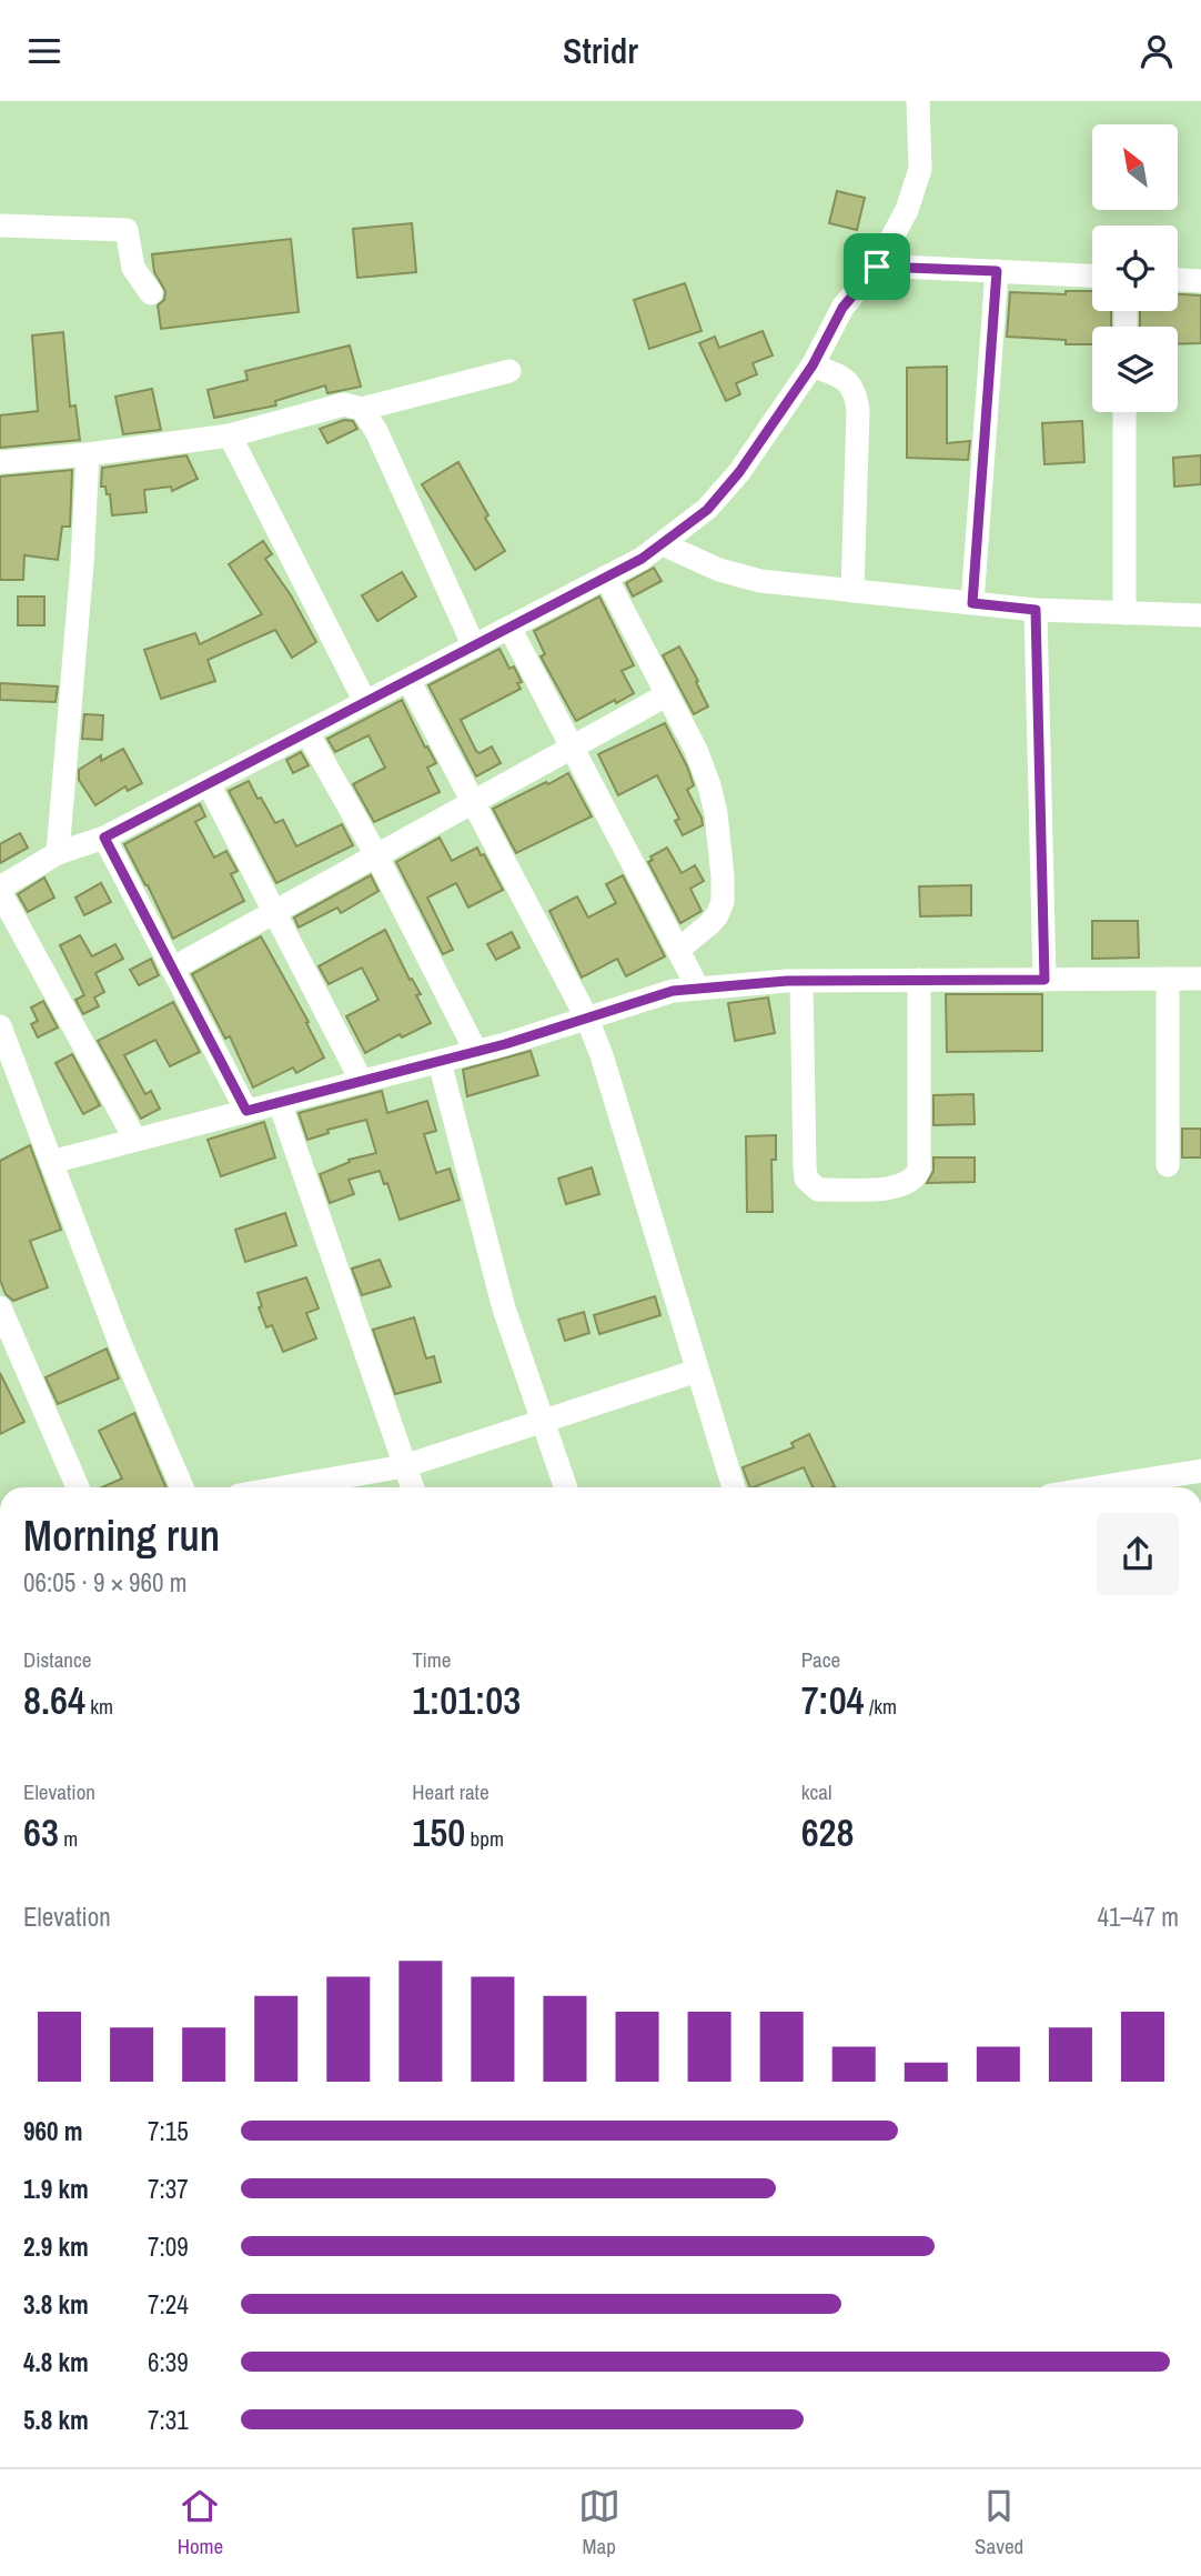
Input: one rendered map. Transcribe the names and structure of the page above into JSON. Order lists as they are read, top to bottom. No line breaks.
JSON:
{"north":"top left","page":{"header":"Stridr","heading":["Morning run","06:05 · 9 × 960 m"],"stats":[["Distance","8.64 km"],["Time","1:01:03"],["Pace","7:04 /km"],["Elevation","63 m"],["Heart rate","150 bpm"],["kcal","628"]],"chart":["Elevation","41–47 m"],"list":[{"name":"960 m","note":"7:15"},{"name":"1.9 km","note":"7:37"},{"name":"2.9 km","note":"7:09"},{"name":"3.8 km","note":"7:24"},{"name":"4.8 km","note":"6:39"},{"name":"5.8 km","note":"7:31"}],"tabs":["Home","Map","Saved"]}}
